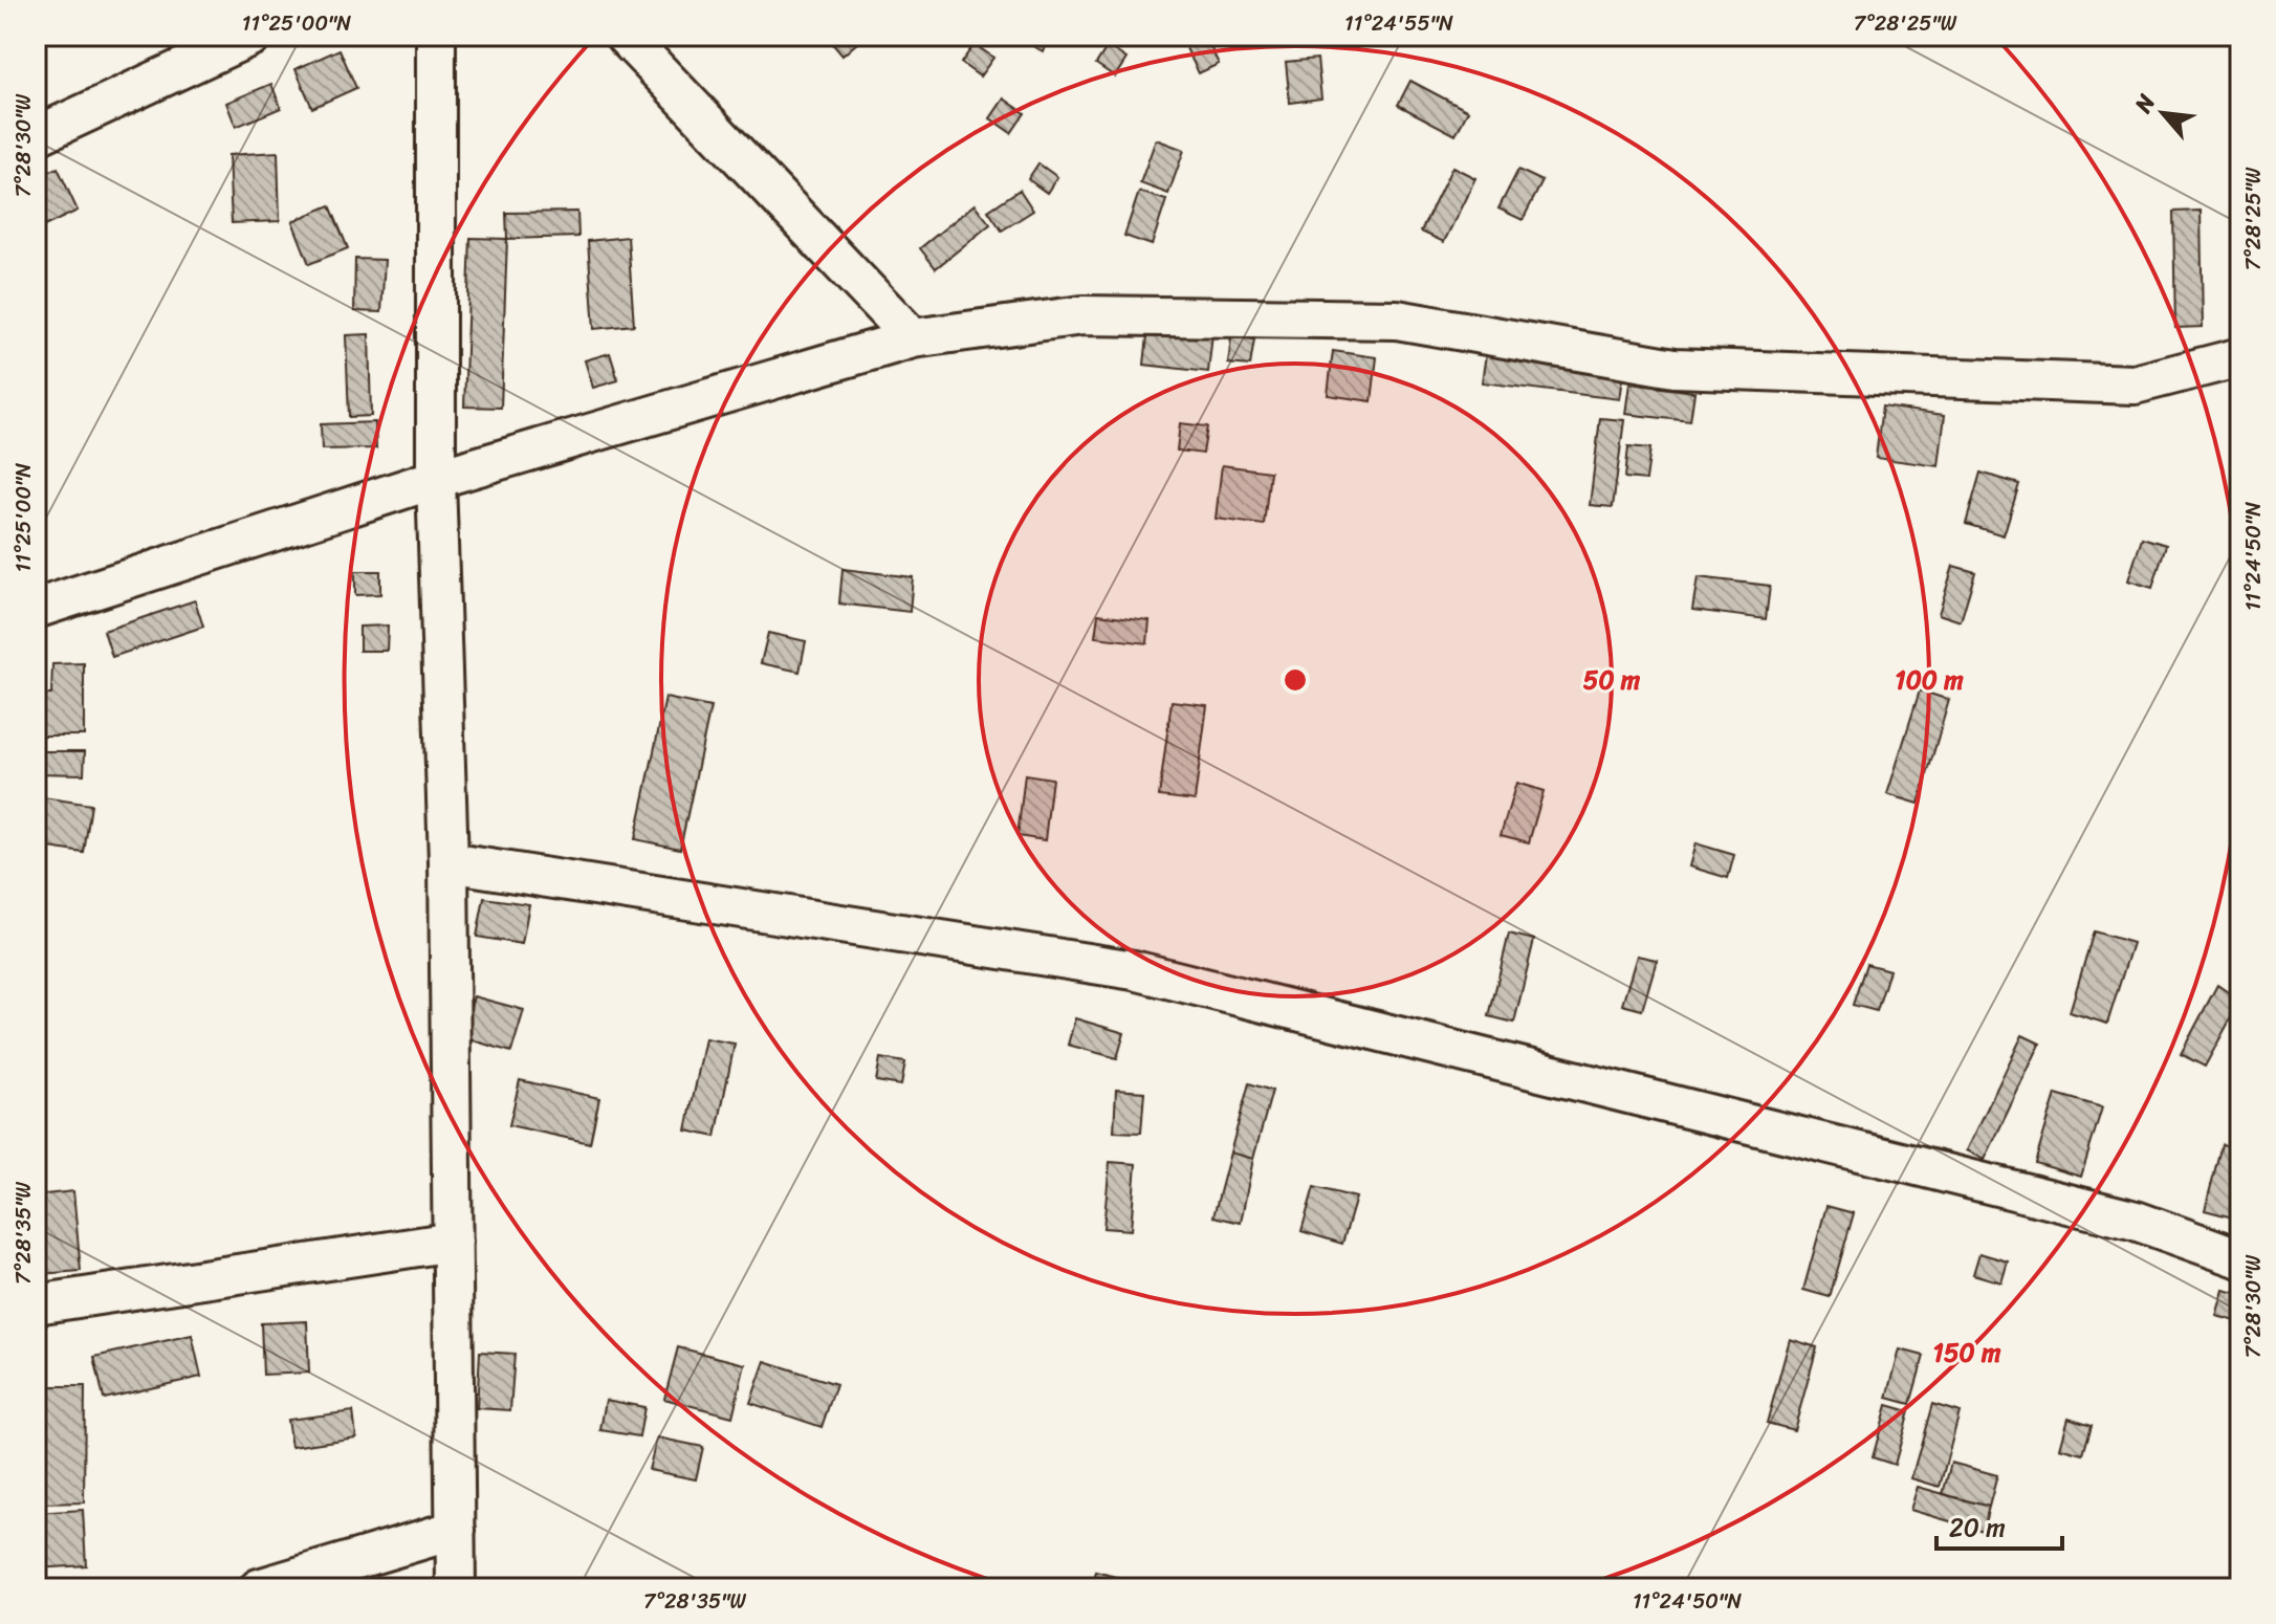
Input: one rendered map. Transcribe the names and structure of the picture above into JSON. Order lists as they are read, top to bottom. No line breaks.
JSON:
{"scale_bar":"20 m","north":"top left","coordinates":["11°25'00\"N","11°24'55\"N","7°28'25\"W","7°28'30\"W","11°24'50\"N","7°28'35\"W"],"rings":["50 m","100 m","150 m"]}
